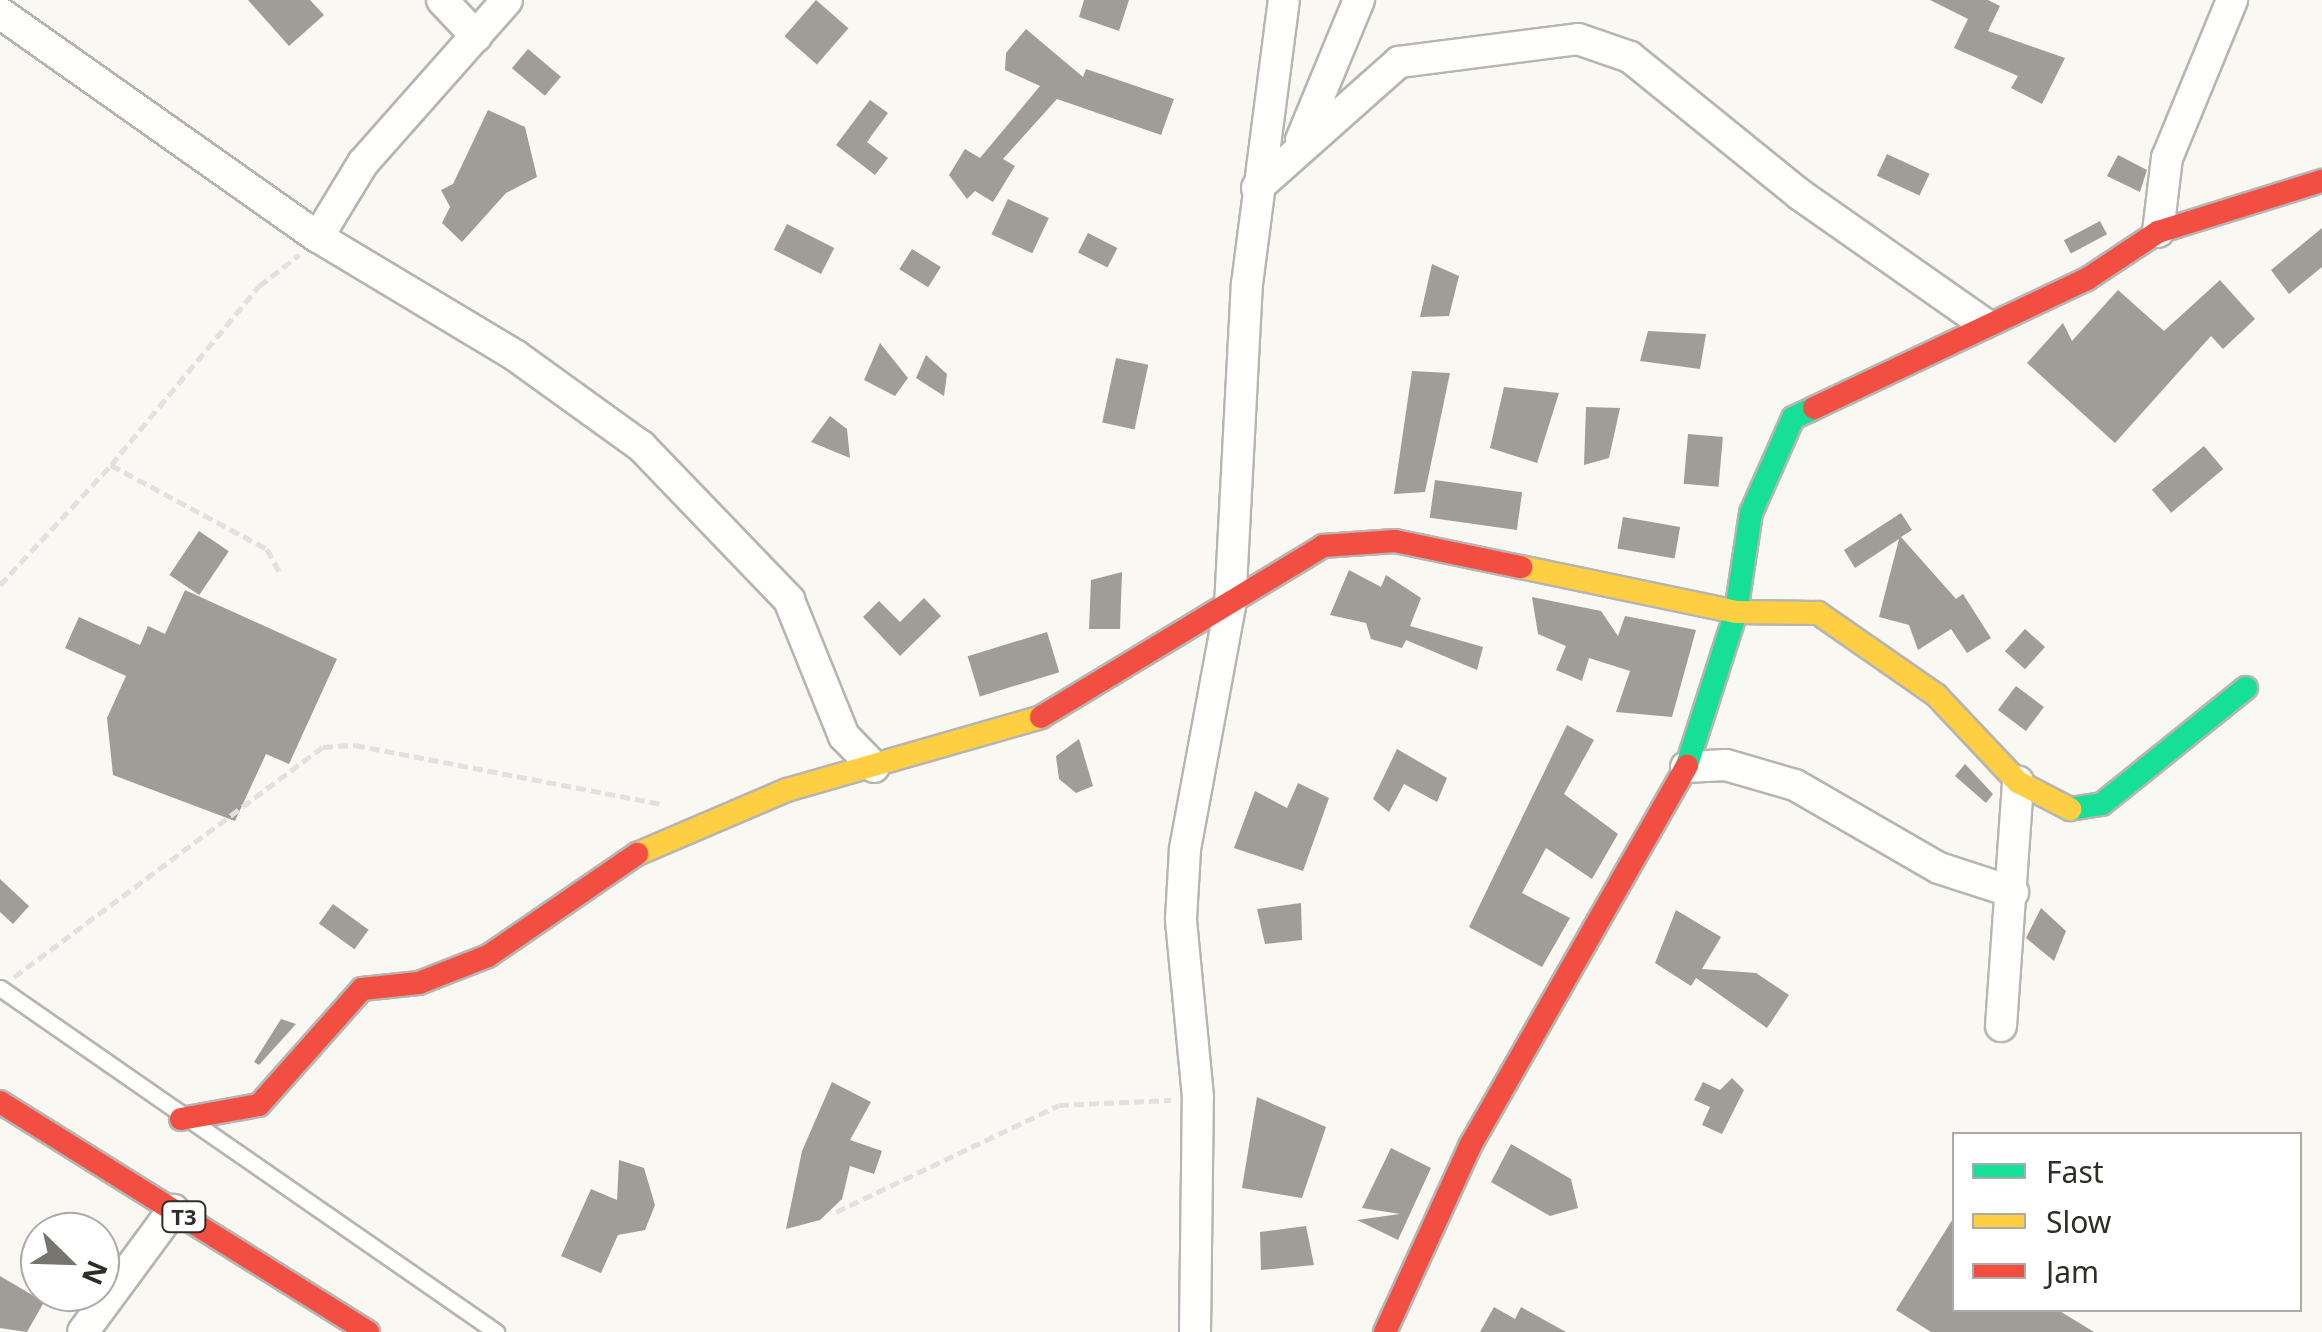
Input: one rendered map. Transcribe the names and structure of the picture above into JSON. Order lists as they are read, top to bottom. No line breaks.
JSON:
{"streets":{"main road":["T3"]},"legend":["Fast","Slow","Jam"],"north":"bottom right"}
